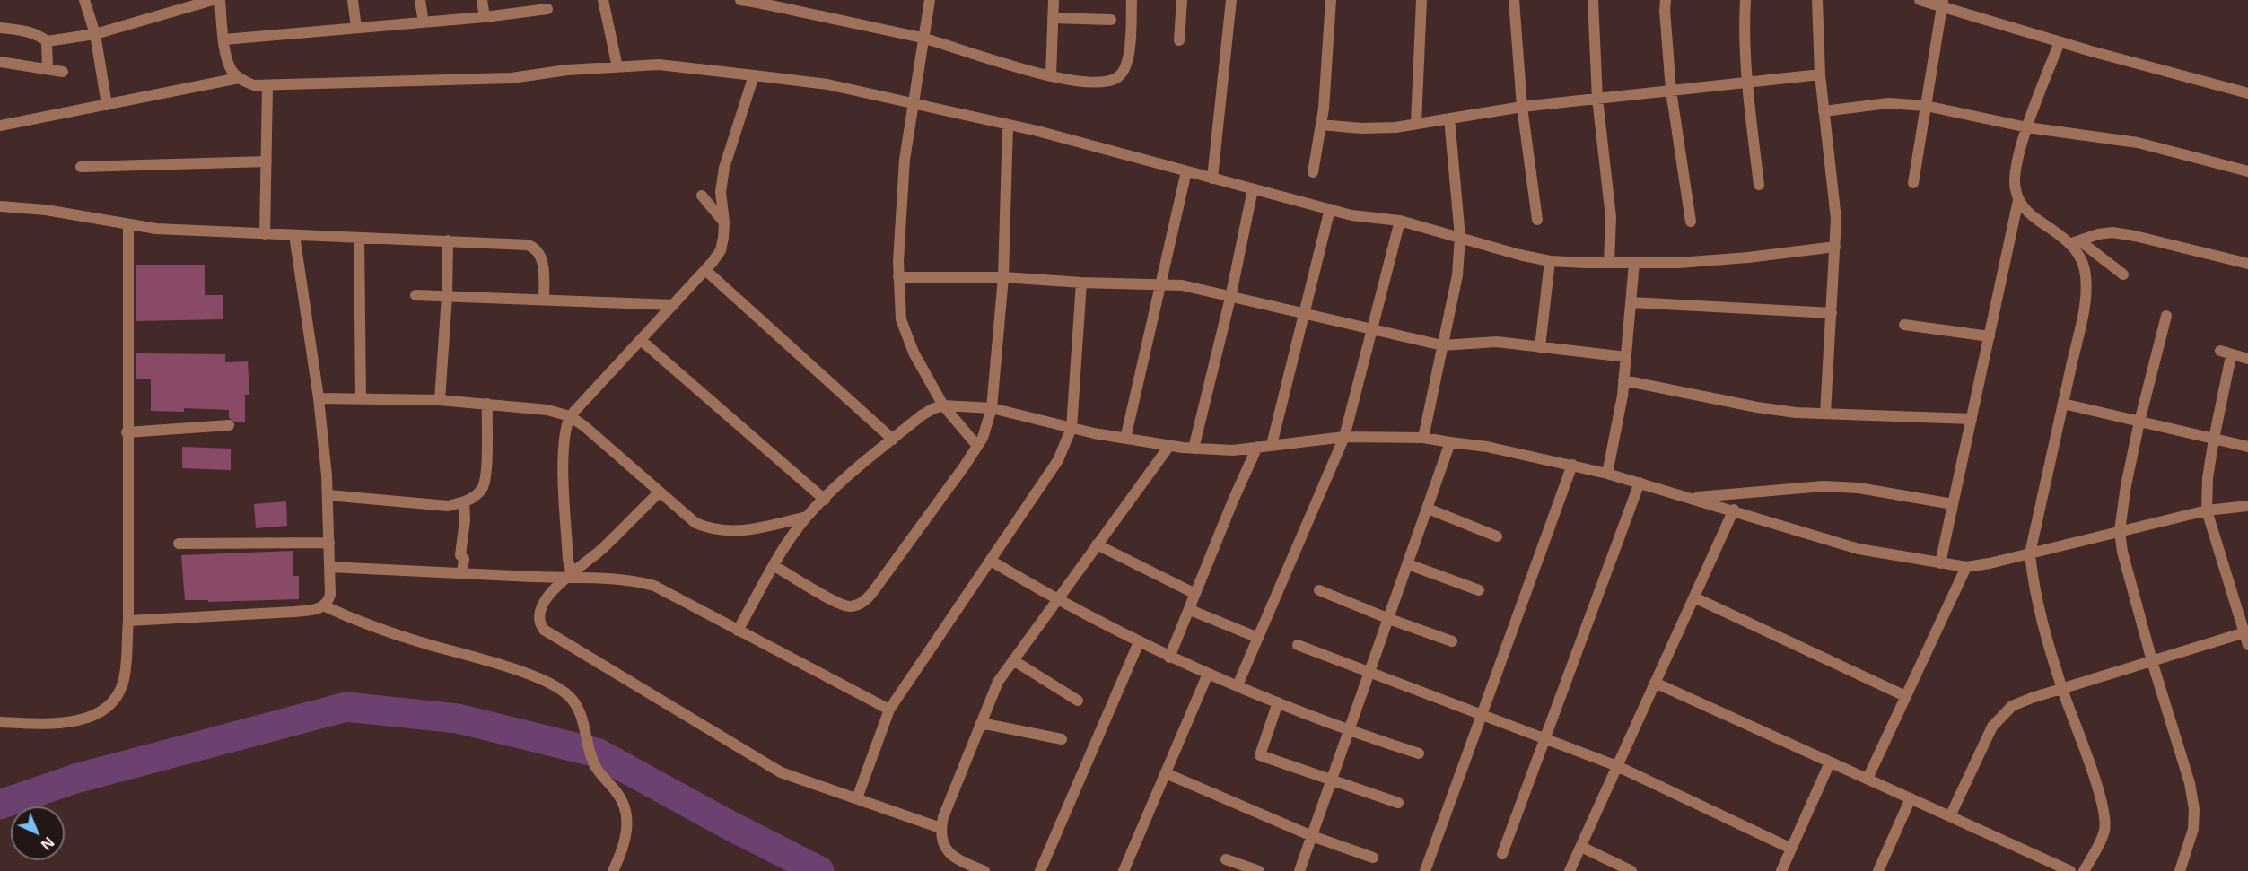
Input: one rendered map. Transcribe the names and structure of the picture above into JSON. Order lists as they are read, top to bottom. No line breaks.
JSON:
{"north":"bottom right"}
